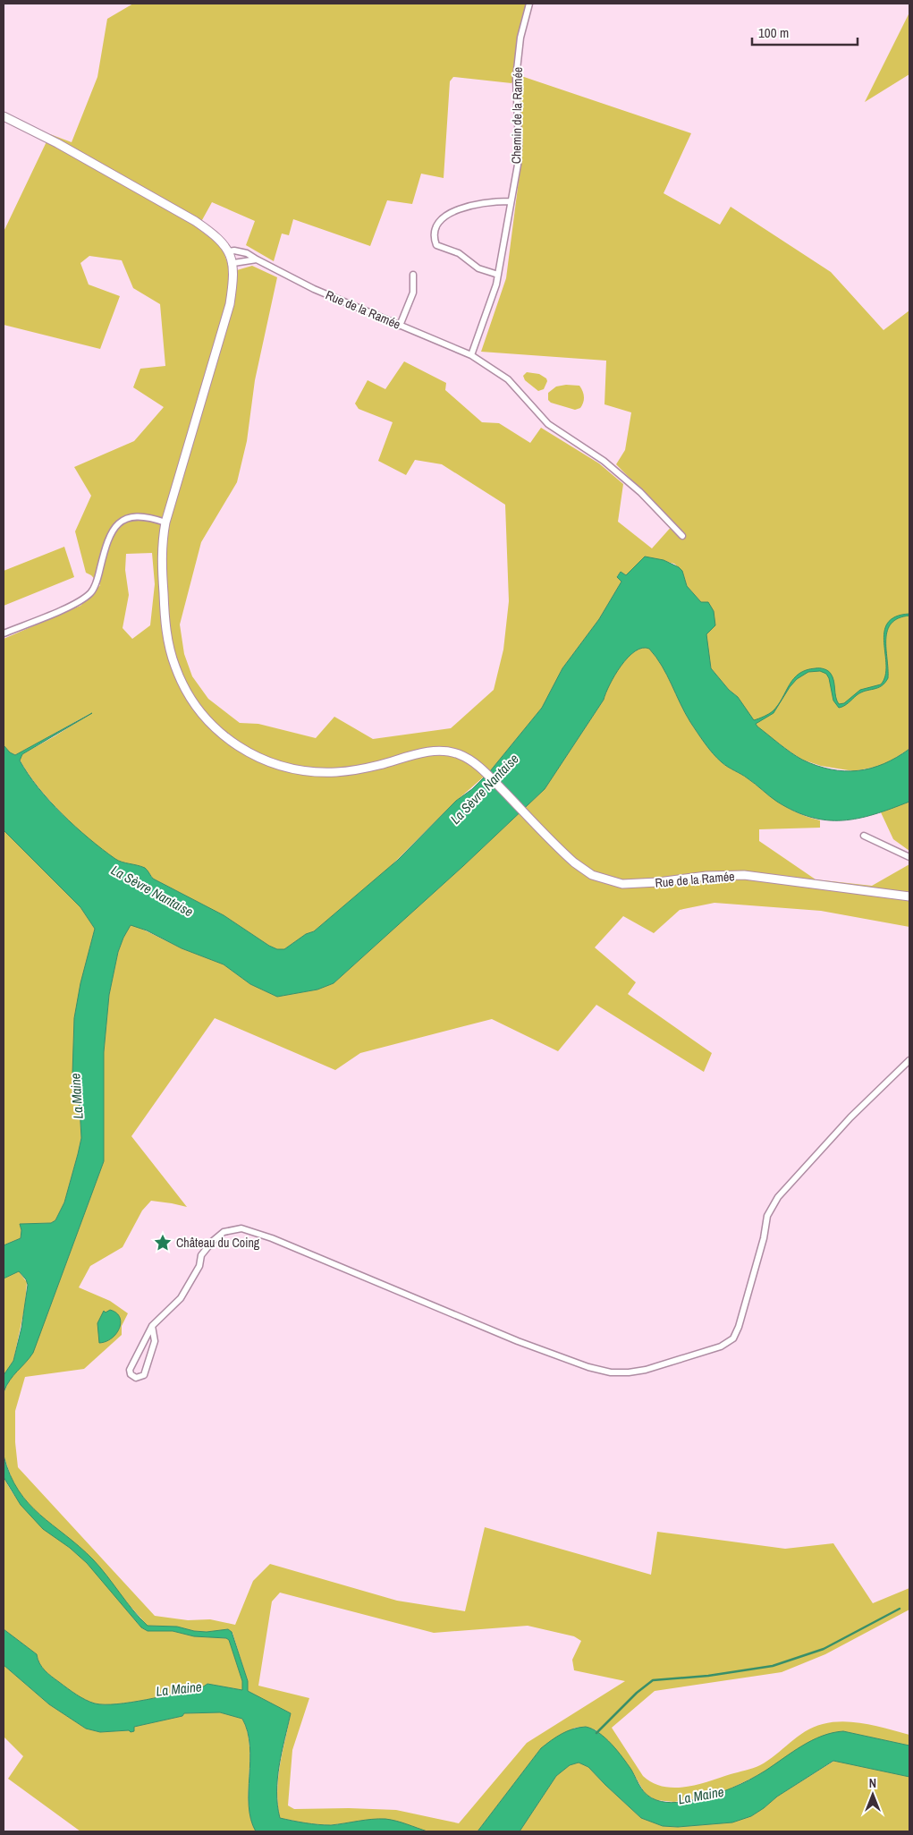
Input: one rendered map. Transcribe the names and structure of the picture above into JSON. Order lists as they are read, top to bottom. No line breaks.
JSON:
{"streets":{"main road":["Rue de la Ramée"],"street":["Chemin de la Ramée"]},"crossings":[["Chemin de la Ramée","Rue de la Ramée"]],"water":["La Sèvre Nantaise","La Maine"],"places":{"place":["Château du Coing"]},"scale_bar":"100 m","north":"top"}
